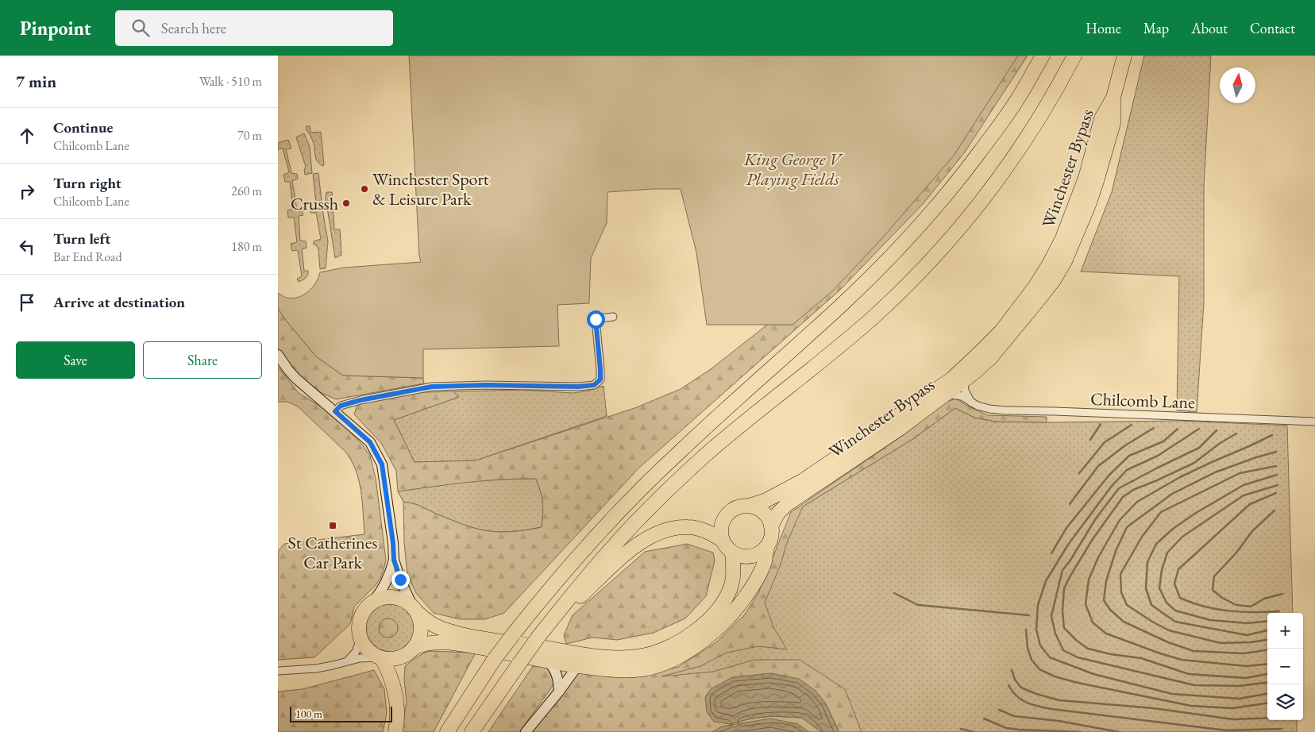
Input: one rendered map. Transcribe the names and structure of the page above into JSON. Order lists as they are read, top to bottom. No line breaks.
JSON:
{"streets":{"highway":["Winchester Bypass"],"street":["Chilcomb Lane"]},"crossings":[["Winchester Bypass","Chilcomb Lane"]],"parks":["King George V Playing Fields"],"places":{"other":["Winchester Sport & Leisure Park","Crussh"],"transit":["St Catherines Car Park"]},"scale_bar":"100 m","north":"top","page":{"header":"Pinpoint","search":"Search here","nav":["Home","Map","About","Contact"],"heading":["7 min","Walk · 510 m"],"list":[["Continue","Chilcomb Lane","70 m"],["Turn right","Chilcomb Lane","260 m"],["Turn left","Bar End Road","180 m"],"Arrive at destination"],"buttons":["Save","Share"],"map_buttons":["+","−"],"scale":"100 m"}}
